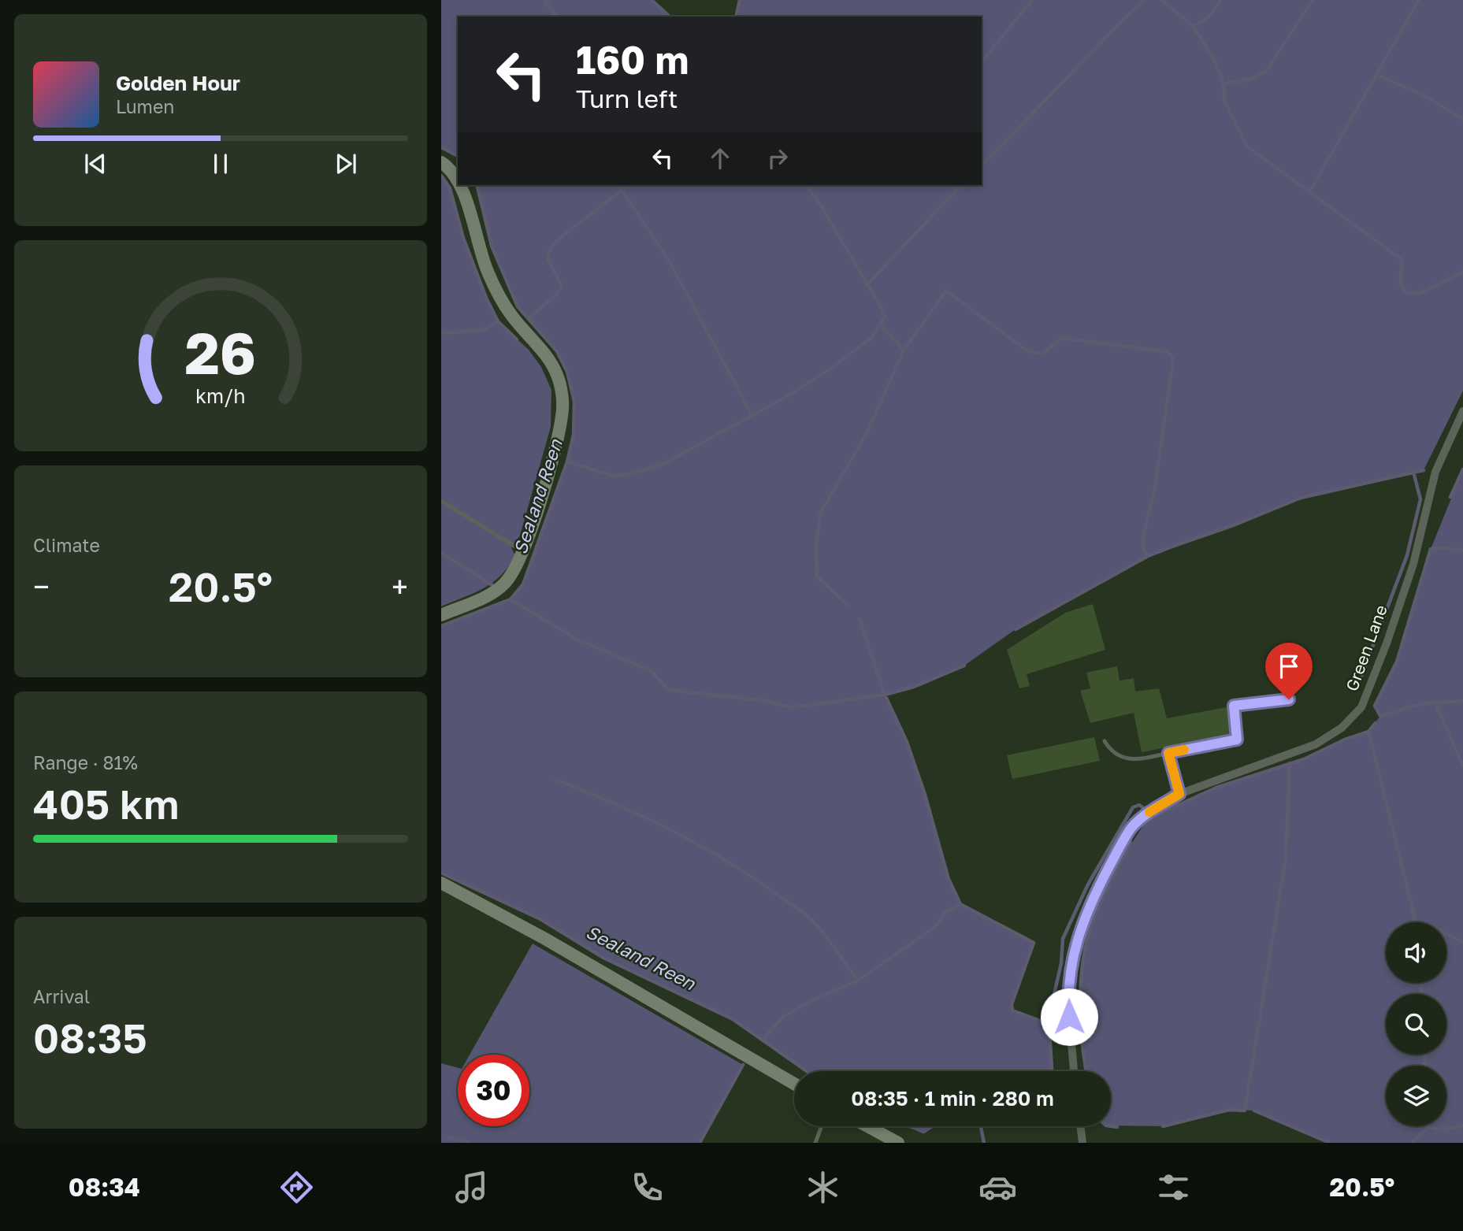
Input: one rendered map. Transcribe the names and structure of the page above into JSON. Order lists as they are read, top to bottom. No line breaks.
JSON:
{"streets":{"street":["Green Lane"]},"water":["Sealand Reen"],"page":{"turn":["160 m","Turn left"],"song":["Golden Hour","Lumen"],"tile":["Climate",["Range · 81%","405 km"],["Arrival","08:35"]],"heat":["−","20.5°","+"],"limit":"30","trip":"08:35 · 1 min · 280 m","tabs":["08:34","20.5°"],"gauge":["26","km/h"]}}
